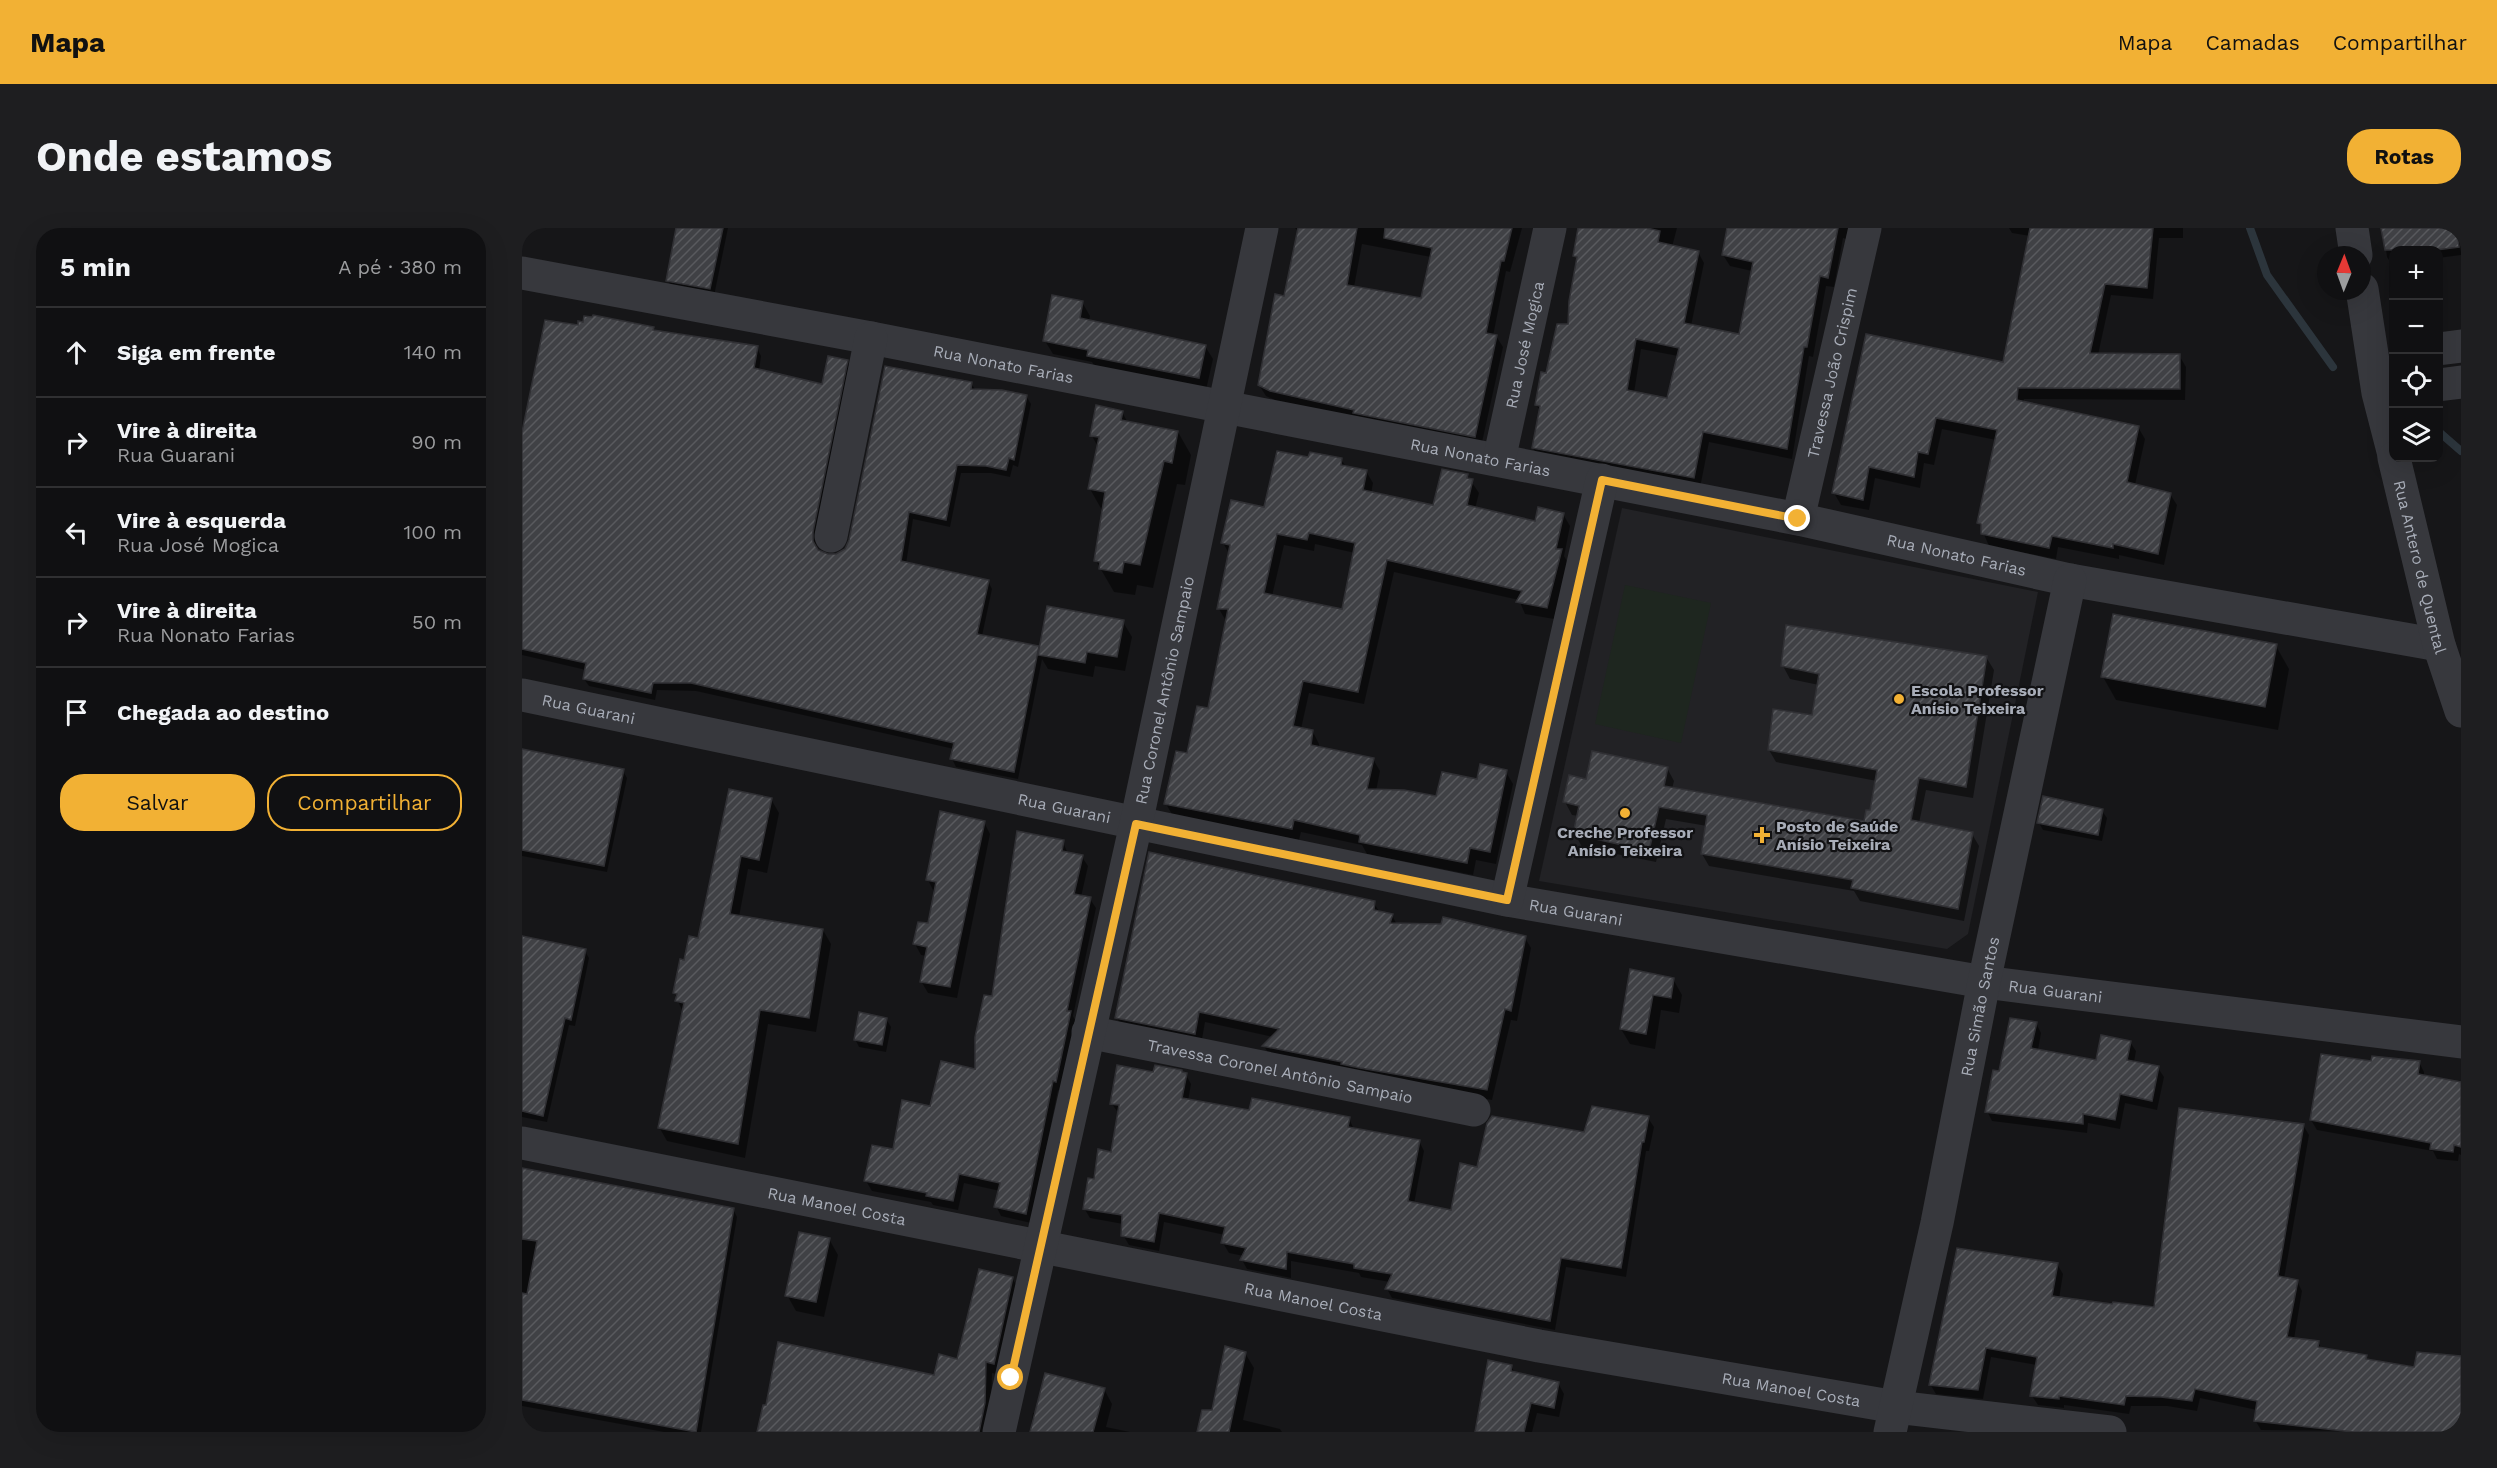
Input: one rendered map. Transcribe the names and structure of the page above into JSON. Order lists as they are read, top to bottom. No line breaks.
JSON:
{"streets":{"street":["Rua José Mogica","Rua Nonato Farias","Travessa João Crispim","Rua Antero de Quental","Rua Coronel Antônio Sampaio","Rua Guarani","Rua Simão Santos","Travessa Coronel Antônio Sampaio","Rua Manoel Costa"]},"crossings":[["Rua José Mogica","Rua Nonato Farias"],["Rua Nonato Farias","Travessa João Crispim"],["Rua Nonato Farias","Rua Antero de Quental"],["Rua Nonato Farias","Rua Coronel Antônio Sampaio"],["Rua Nonato Farias","Rua Simão Santos"],["Rua Coronel Antônio Sampaio","Rua Guarani"],["Rua Coronel Antônio Sampaio","Travessa Coronel Antônio Sampaio"],["Rua Coronel Antônio Sampaio","Rua Manoel Costa"],["Rua Guarani","Rua Simão Santos"],["Rua Simão Santos","Rua Manoel Costa"]],"places":{"other":["Escola Professor Anísio Teixeira","Creche Professor Anísio Teixeira"],"health":["Posto de Saúde Anísio Teixeira"]},"north":"top","page":{"header":"Mapa","nav":["Mapa","Camadas","Compartilhar"],"buttons":["Rotas",["Salvar","Compartilhar"]],"title":"Onde estamos","heading":["5 min","A pé · 380 m"],"map_buttons":["+","−"],"list":[["Siga em frente","140 m"],["Vire à direita","Rua Guarani","90 m"],["Vire à esquerda","Rua José Mogica","100 m"],["Vire à direita","Rua Nonato Farias","50 m"],"Chegada ao destino"]}}
